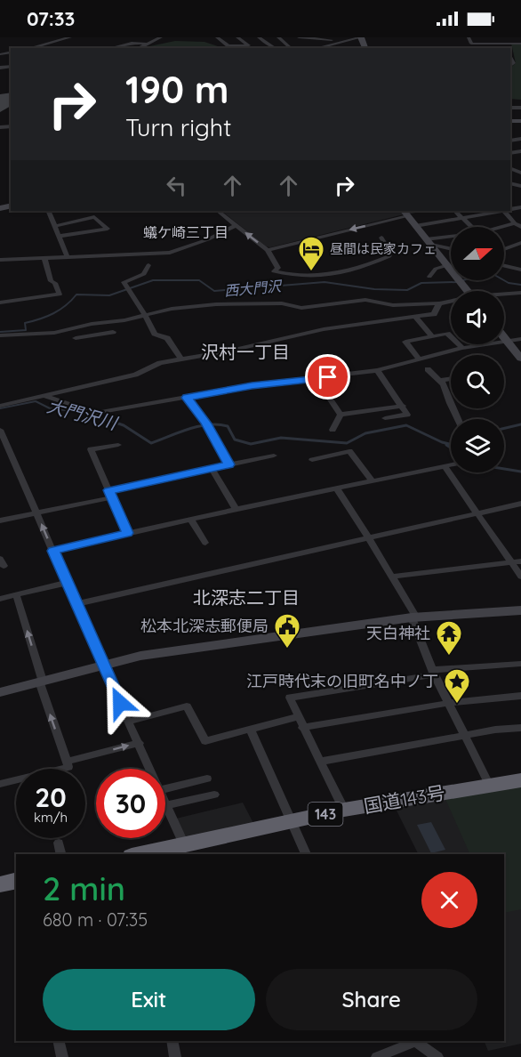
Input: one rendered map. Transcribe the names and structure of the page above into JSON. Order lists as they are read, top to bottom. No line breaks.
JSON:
{"streets":{"highway":["国道143号","143"]},"districts":["蟻ケ崎三丁目","沢村一丁目","北深志二丁目"],"water":["西大門沢","大門沢川"],"places":{"hotel":["昼間は民家カフェ"],"public building":["松本北深志郵便局"],"temple":["天白神社"],"place":["江戸時代末の旧町名中ノ丁"]},"north":"right","page":{"status":"07:33","turn":["190 m","Turn right"],"speed":"20 km/h","limit":"30","heading":["2 min","680 m · 07:35"],"buttons":["Exit","Share"]}}
